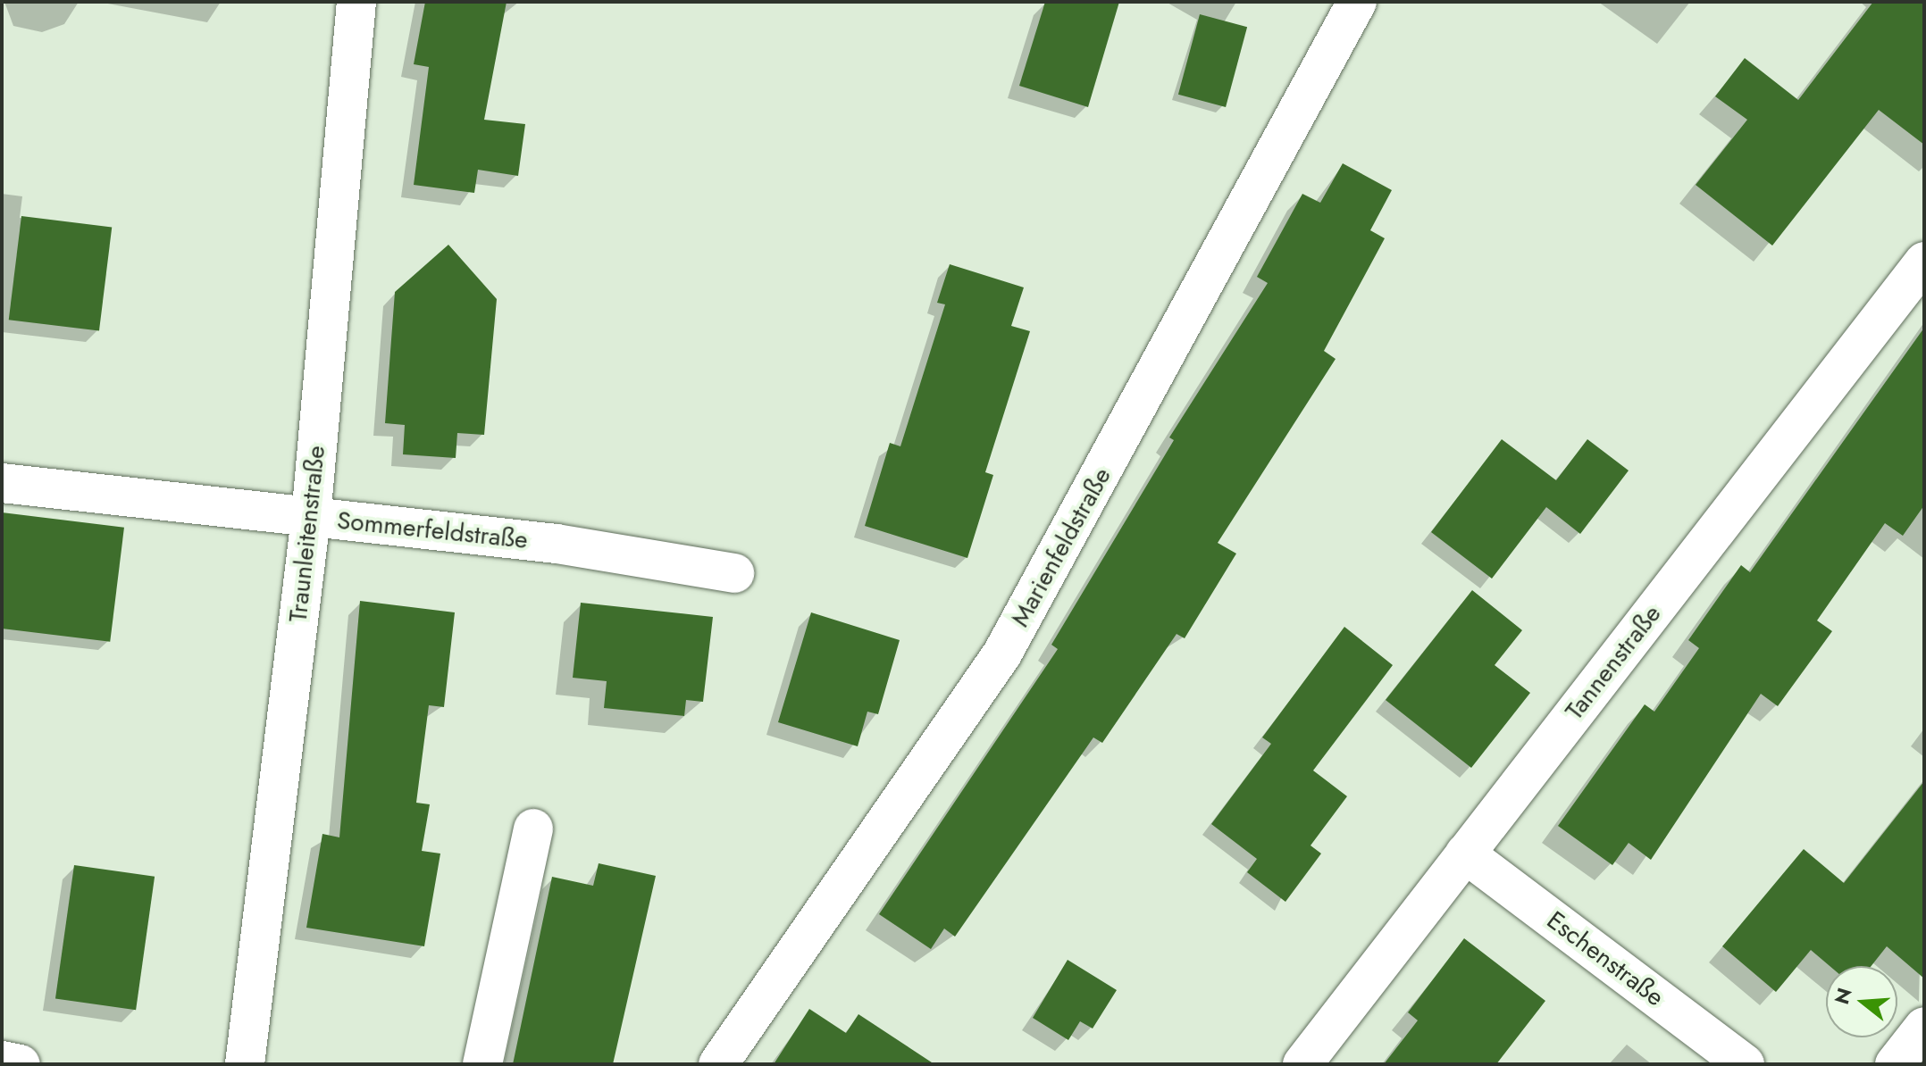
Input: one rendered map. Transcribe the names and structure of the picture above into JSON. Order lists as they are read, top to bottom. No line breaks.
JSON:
{"streets":{"street":["Sommerfeldstraße","Traunleitenstraße","Marienfeldstraße","Tannenstraße","Eschenstraße"]},"crossings":[["Sommerfeldstraße","Traunleitenstraße"],["Tannenstraße","Eschenstraße"]],"north":"left"}
